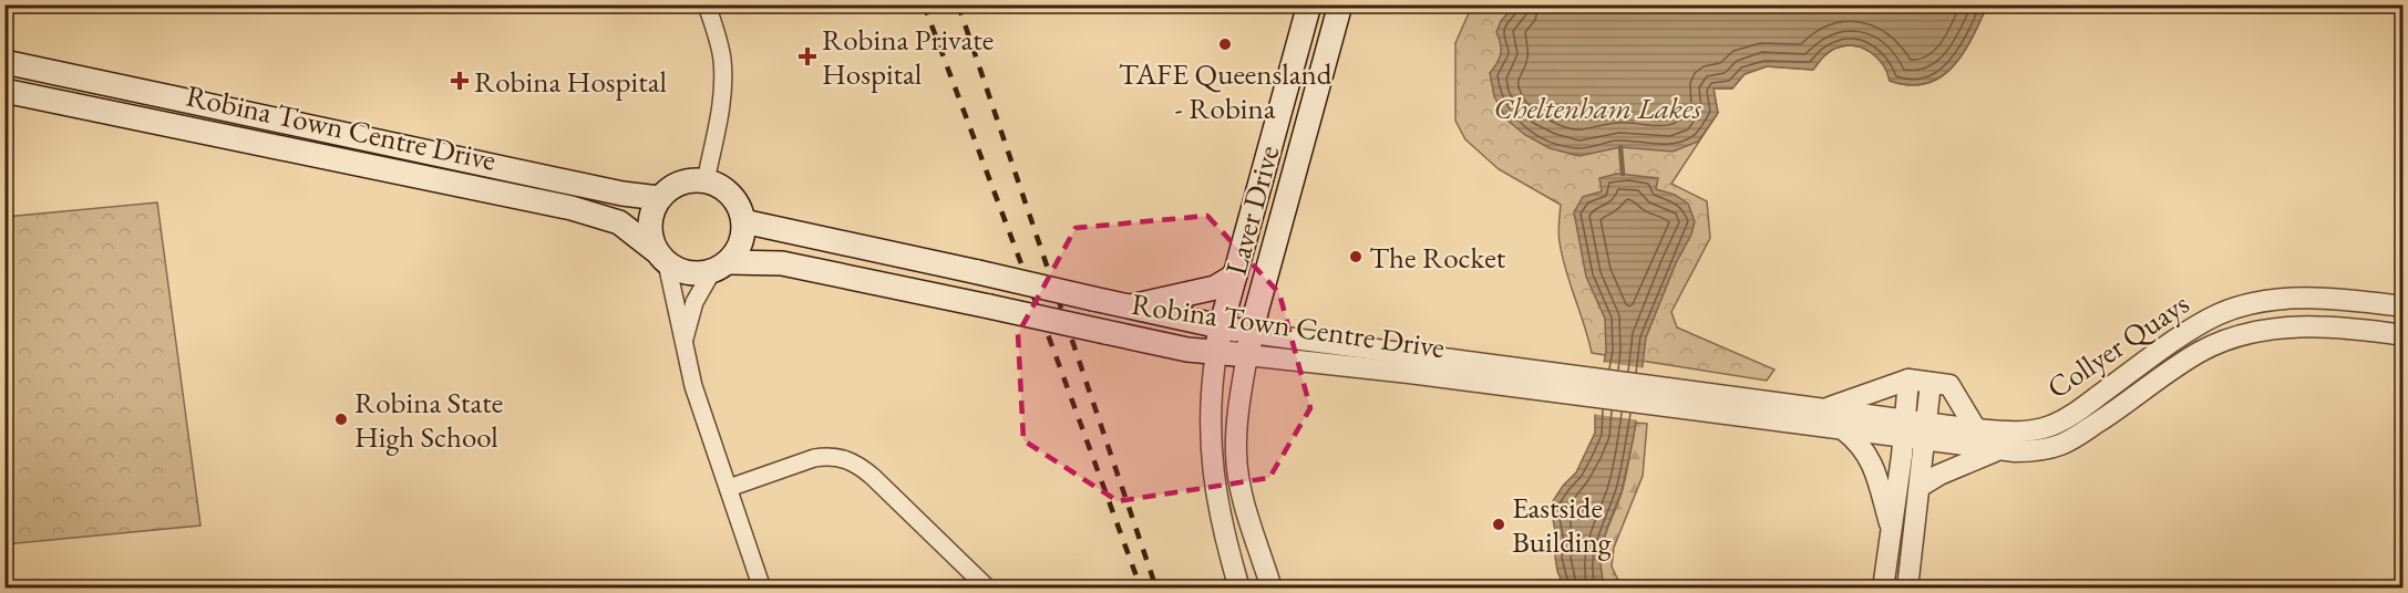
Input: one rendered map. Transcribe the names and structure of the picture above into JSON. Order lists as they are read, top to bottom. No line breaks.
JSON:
{"streets":{"main road":["Robina Town Centre Drive","Laver Drive"],"street":["Collyer Quays"]},"crossings":[["Robina Town Centre Drive","Laver Drive"],["Robina Town Centre Drive","Collyer Quays"]],"parks":["Cheltenham Lakes"],"places":{"other":["TAFE Queensland - Robina","The Rocket","Robina State High School","Eastside Building"],"health":["Robina Private Hospital","Robina Hospital"]}}
